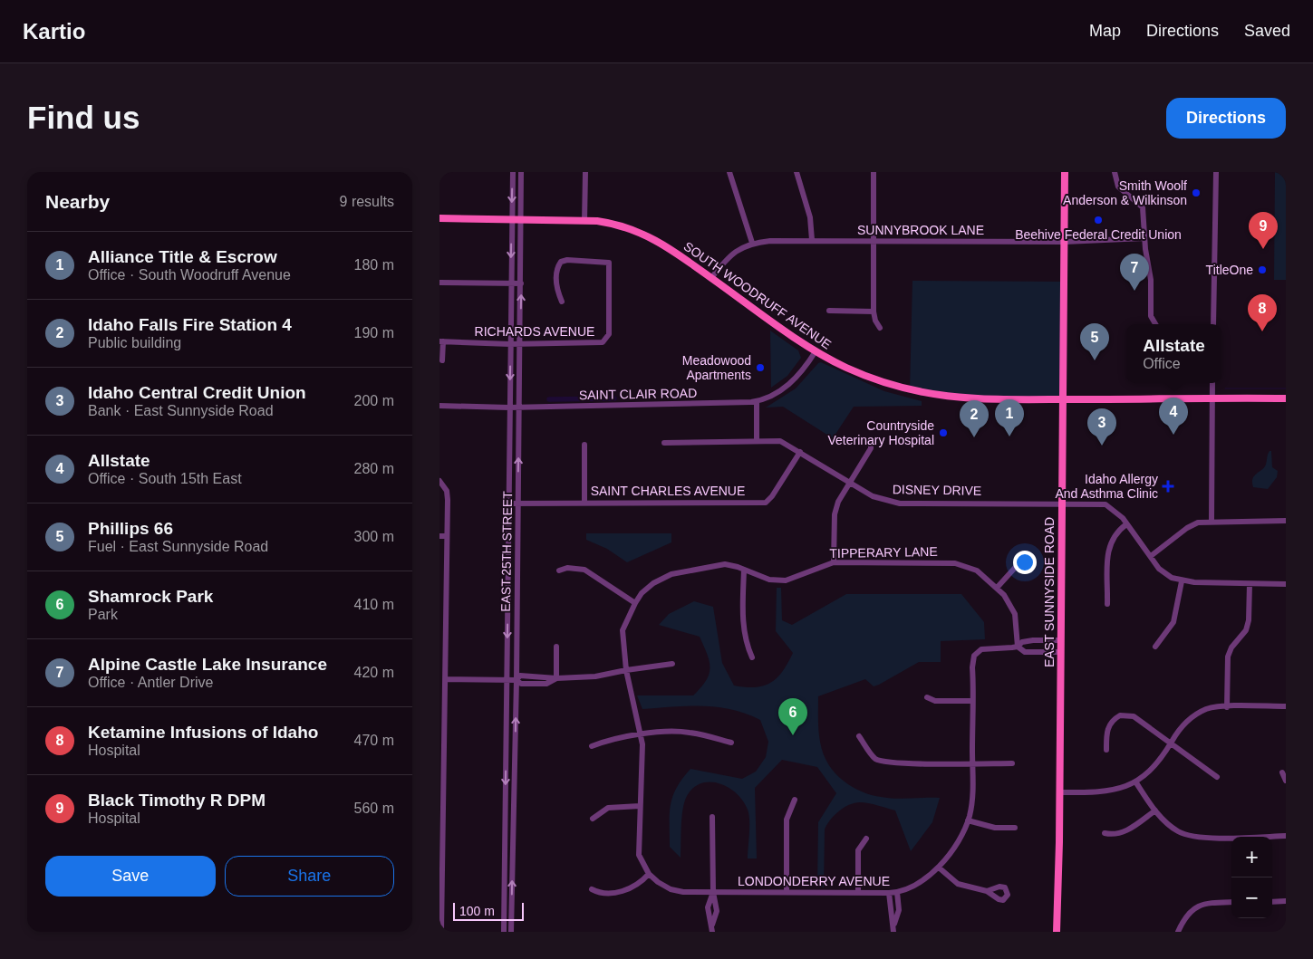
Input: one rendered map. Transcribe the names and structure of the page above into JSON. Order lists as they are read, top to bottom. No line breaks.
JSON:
{"streets":{"main road":["SOUTH WOODRUFF AVENUE","EAST SUNNYSIDE ROAD"],"street":["SUNNYBROOK LANE","RICHARDS AVENUE","SAINT CLAIR ROAD","DISNEY DRIVE","SAINT CHARLES AVENUE","EAST 25TH STREET","TIPPERARY LANE","LONDONDERRY AVENUE"]},"crossings":[["SUNNYBROOK LANE","SOUTH WOODRUFF AVENUE"],["SUNNYBROOK LANE","EAST SUNNYSIDE ROAD"],["SOUTH WOODRUFF AVENUE","SAINT CLAIR ROAD"],["SOUTH WOODRUFF AVENUE","EAST 25TH STREET"],["SOUTH WOODRUFF AVENUE","EAST SUNNYSIDE ROAD"],["RICHARDS AVENUE","EAST 25TH STREET"],["SAINT CLAIR ROAD","EAST 25TH STREET"],["DISNEY DRIVE","SAINT CHARLES AVENUE"],["DISNEY DRIVE","EAST SUNNYSIDE ROAD"],["SAINT CHARLES AVENUE","EAST 25TH STREET"],["TIPPERARY LANE","LONDONDERRY AVENUE"],["EAST SUNNYSIDE ROAD","LONDONDERRY AVENUE"]],"places":{"other":["Smith Woolf Anderson & Wilkinson","Beehive Federal Credit Union","TitleOne","Meadowood Apartments","Countryside Veterinary Hospital"],"health":["Idaho Allergy And Asthma Clinic"]},"scale_bar":"100 m","page":{"header":"Kartio","nav":["Map","Directions","Saved"],"buttons":["Directions",["Save","Share"]],"title":"Find us","heading":["Nearby","9 results"],"pins":["9","7","8","5","4","1","2","3","6"],"list":[{"mark":"1","name":"Alliance Title & Escrow","note":"Office · South Woodruff Avenue","value":"180 m"},{"mark":"2","name":"Idaho Falls Fire Station 4","note":"Public building","value":"190 m"},{"mark":"3","name":"Idaho Central Credit Union","note":"Bank · East Sunnyside Road","value":"200 m"},{"mark":"4","name":"Allstate","note":"Office · South 15th East","value":"280 m"},{"mark":"5","name":"Phillips 66","note":"Fuel · East Sunnyside Road","value":"300 m"},{"mark":"6","name":"Shamrock Park","note":"Park","value":"410 m"},{"mark":"7","name":"Alpine Castle Lake Insurance","note":"Office · Antler Drive","value":"420 m"},{"mark":"8","name":"Ketamine Infusions of Idaho","note":"Hospital","value":"470 m"},{"mark":"9","name":"Black Timothy R DPM","note":"Hospital","value":"560 m"}],"popup":["Allstate","Office"],"map_buttons":["+","−"],"scale":"100 m"}}
